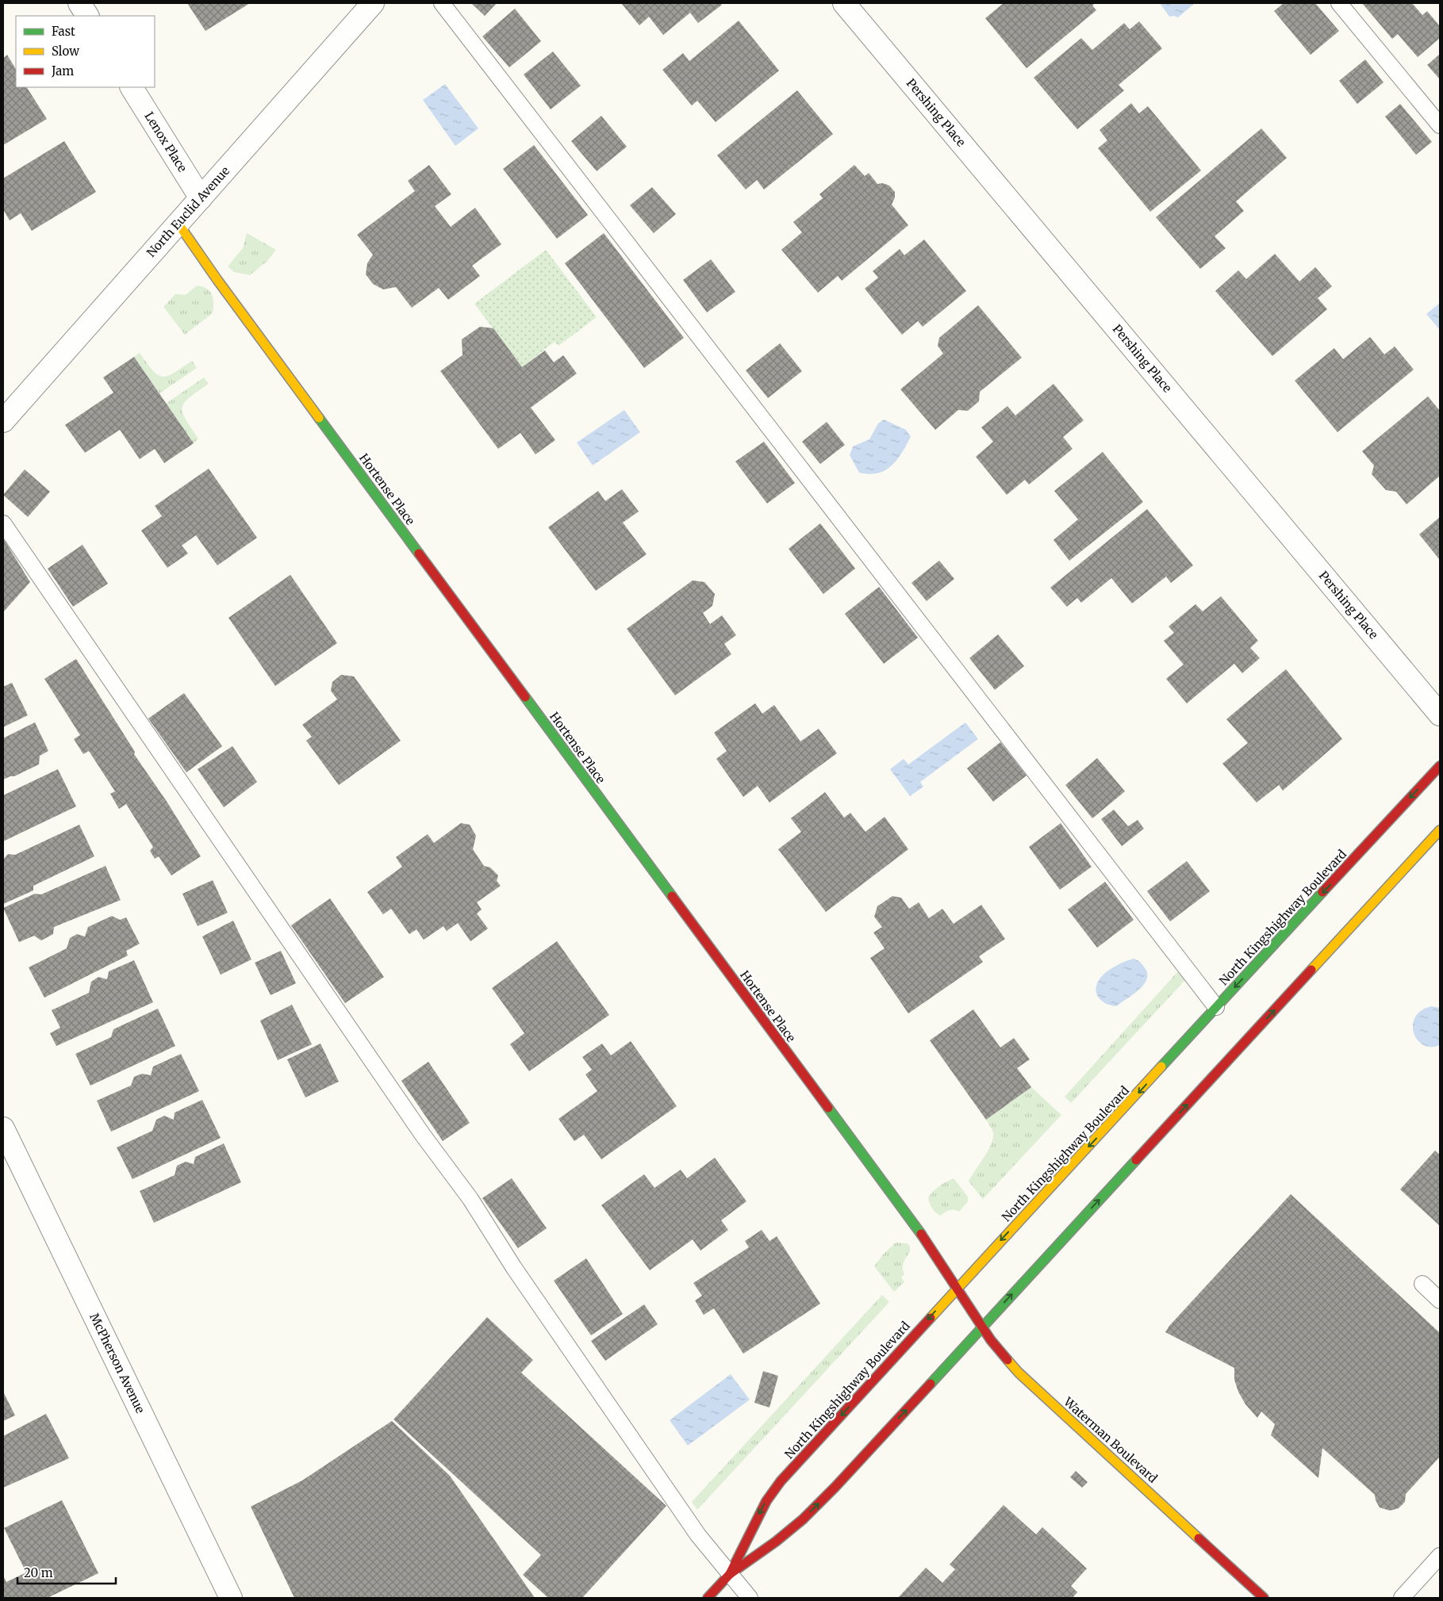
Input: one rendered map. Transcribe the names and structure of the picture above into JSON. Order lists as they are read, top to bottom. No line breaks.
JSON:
{"streets":{"main road":["Hortense Place","North Kingshighway Boulevard","Waterman Boulevard"],"street":["Pershing Place","Lenox Place","North Euclid Avenue","McPherson Avenue"]},"crossings":[["Lenox Place","North Euclid Avenue"],["North Euclid Avenue","Hortense Place"],["Hortense Place","North Kingshighway Boulevard"],["Hortense Place","Waterman Boulevard"],["North Kingshighway Boulevard","Waterman Boulevard"]],"legend":["Fast","Slow","Jam"],"scale_bar":"20 m"}
